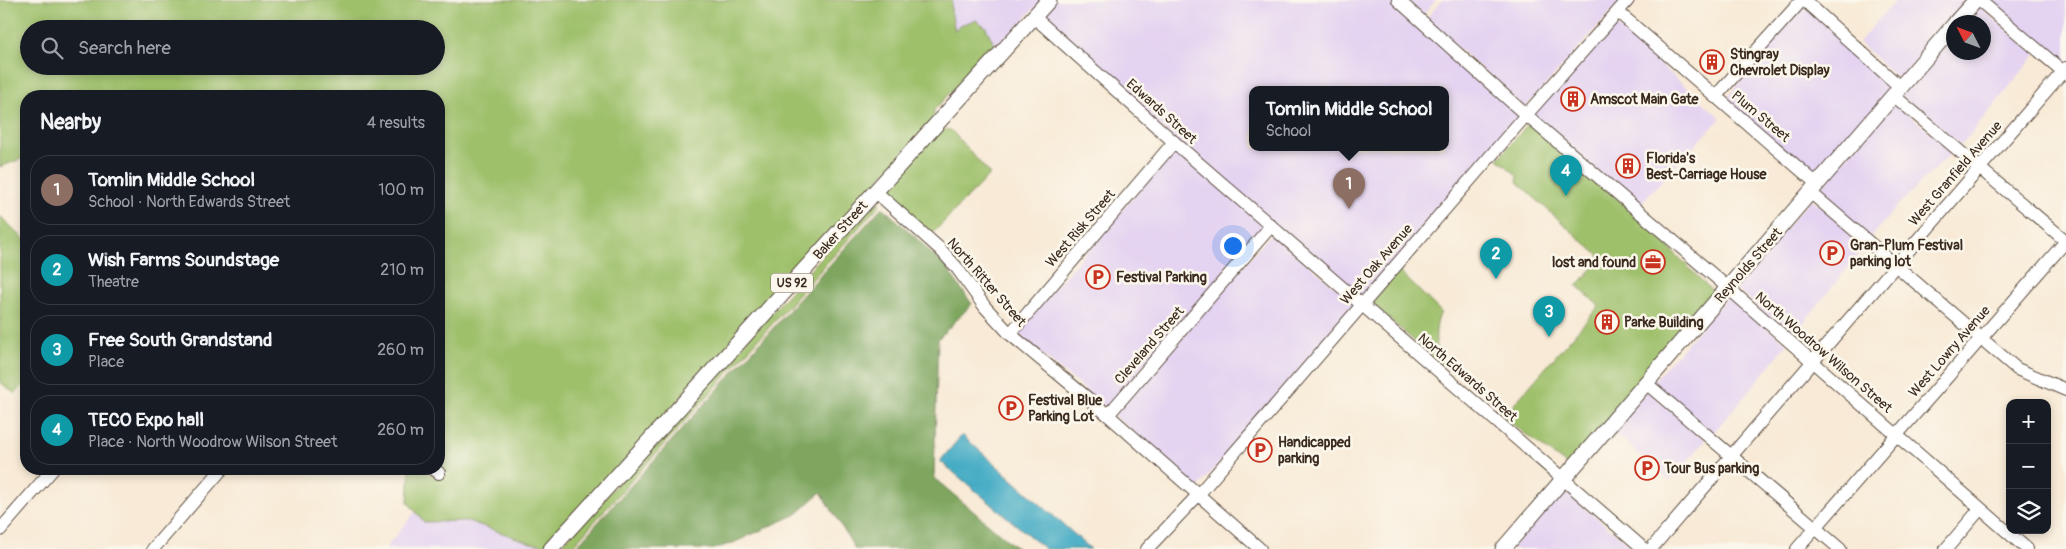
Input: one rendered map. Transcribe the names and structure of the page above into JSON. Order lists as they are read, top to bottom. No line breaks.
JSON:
{"streets":{"main road":["Baker Street","Reynolds Street","US 92"],"street":["Edwards Street","Plum Street","West Granfield Avenue","West Risk Street","West Oak Avenue","North Ritter Street","Cleveland Street","West Lowry Avenue","North Woodrow Wilson Street","North Edwards Street"]},"crossings":[["Edwards Street","West Risk Street"],["Edwards Street","Baker Street"],["Edwards Street","Cleveland Street"],["Edwards Street","North Edwards Street"],["Plum Street","West Granfield Avenue"],["Plum Street","West Oak Avenue"],["Plum Street","Reynolds Street"],["Plum Street","West Lowry Avenue"],["West Granfield Avenue","North Woodrow Wilson Street"],["West Risk Street","North Ritter Street"],["Baker Street","North Ritter Street"],["West Oak Avenue","North Ritter Street"],["West Oak Avenue","North Woodrow Wilson Street"],["West Oak Avenue","North Edwards Street"],["Reynolds Street","North Woodrow Wilson Street"],["Reynolds Street","North Edwards Street"],["North Ritter Street","Cleveland Street"],["Cleveland Street","North Edwards Street"],["West Lowry Avenue","North Woodrow Wilson Street"]],"places":{"building":["Stingray Chevrolet Display","Amscot Main Gate","Florida's Best-Carriage House","Parke Building"],"parking":["Gran-Plum Festival parking lot","Festival Parking","Festival Blue Parking Lot","Handicapped parking","Tour Bus parking"],"office":["lost and found"]},"north":"top left","page":{"search":"Search here","popup":["Tomlin Middle School","School"],"heading":["Nearby","4 results"],"pins":["4","1","2","3"],"list":[{"mark":"1","name":"Tomlin Middle School","note":"School · North Edwards Street","value":"100 m"},{"mark":"2","name":"Wish Farms Soundstage","note":"Theatre","value":"210 m"},{"mark":"3","name":"Free South Grandstand","note":"Place","value":"260 m"},{"mark":"4","name":"TECO Expo hall","note":"Place · North Woodrow Wilson Street","value":"260 m"}],"map_buttons":["+","−"]}}
